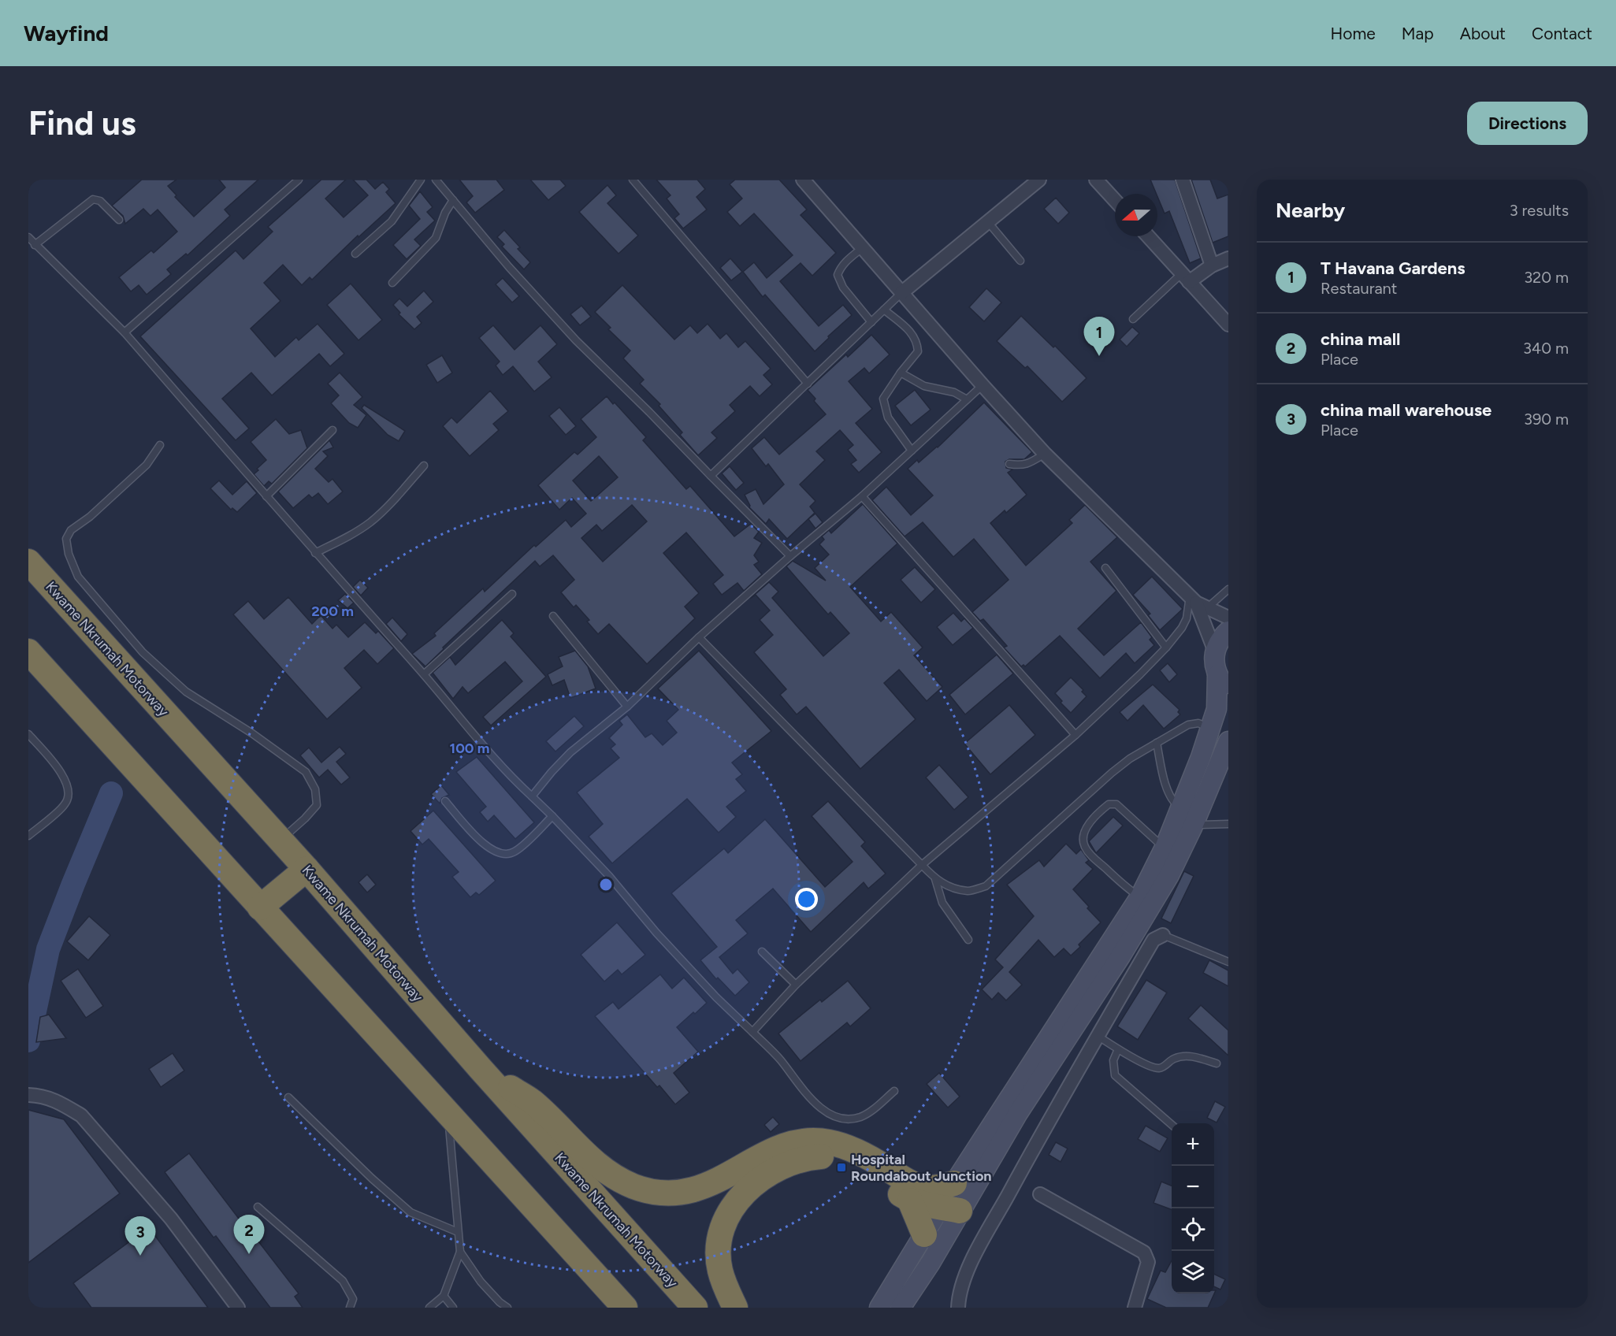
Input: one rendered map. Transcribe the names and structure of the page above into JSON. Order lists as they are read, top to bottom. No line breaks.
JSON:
{"streets":{"highway":["Kwame Nkrumah Motorway"]},"places":{"transit":["Hospital Roundabout Junction"]},"north":"left","page":{"header":"Wayfind","nav":["Home","Map","About","Contact"],"buttons":"Directions","title":"Find us","heading":["Nearby","3 results"],"list":[{"mark":"1","name":"T Havana Gardens","note":"Restaurant","value":"320 m"},{"mark":"2","name":"china mall","note":"Place","value":"340 m"},{"mark":"3","name":"china mall warehouse","note":"Place","value":"390 m"}],"pins":["1","2","3"],"map_buttons":["+","−"]},"rings":["200 m","100 m"]}
